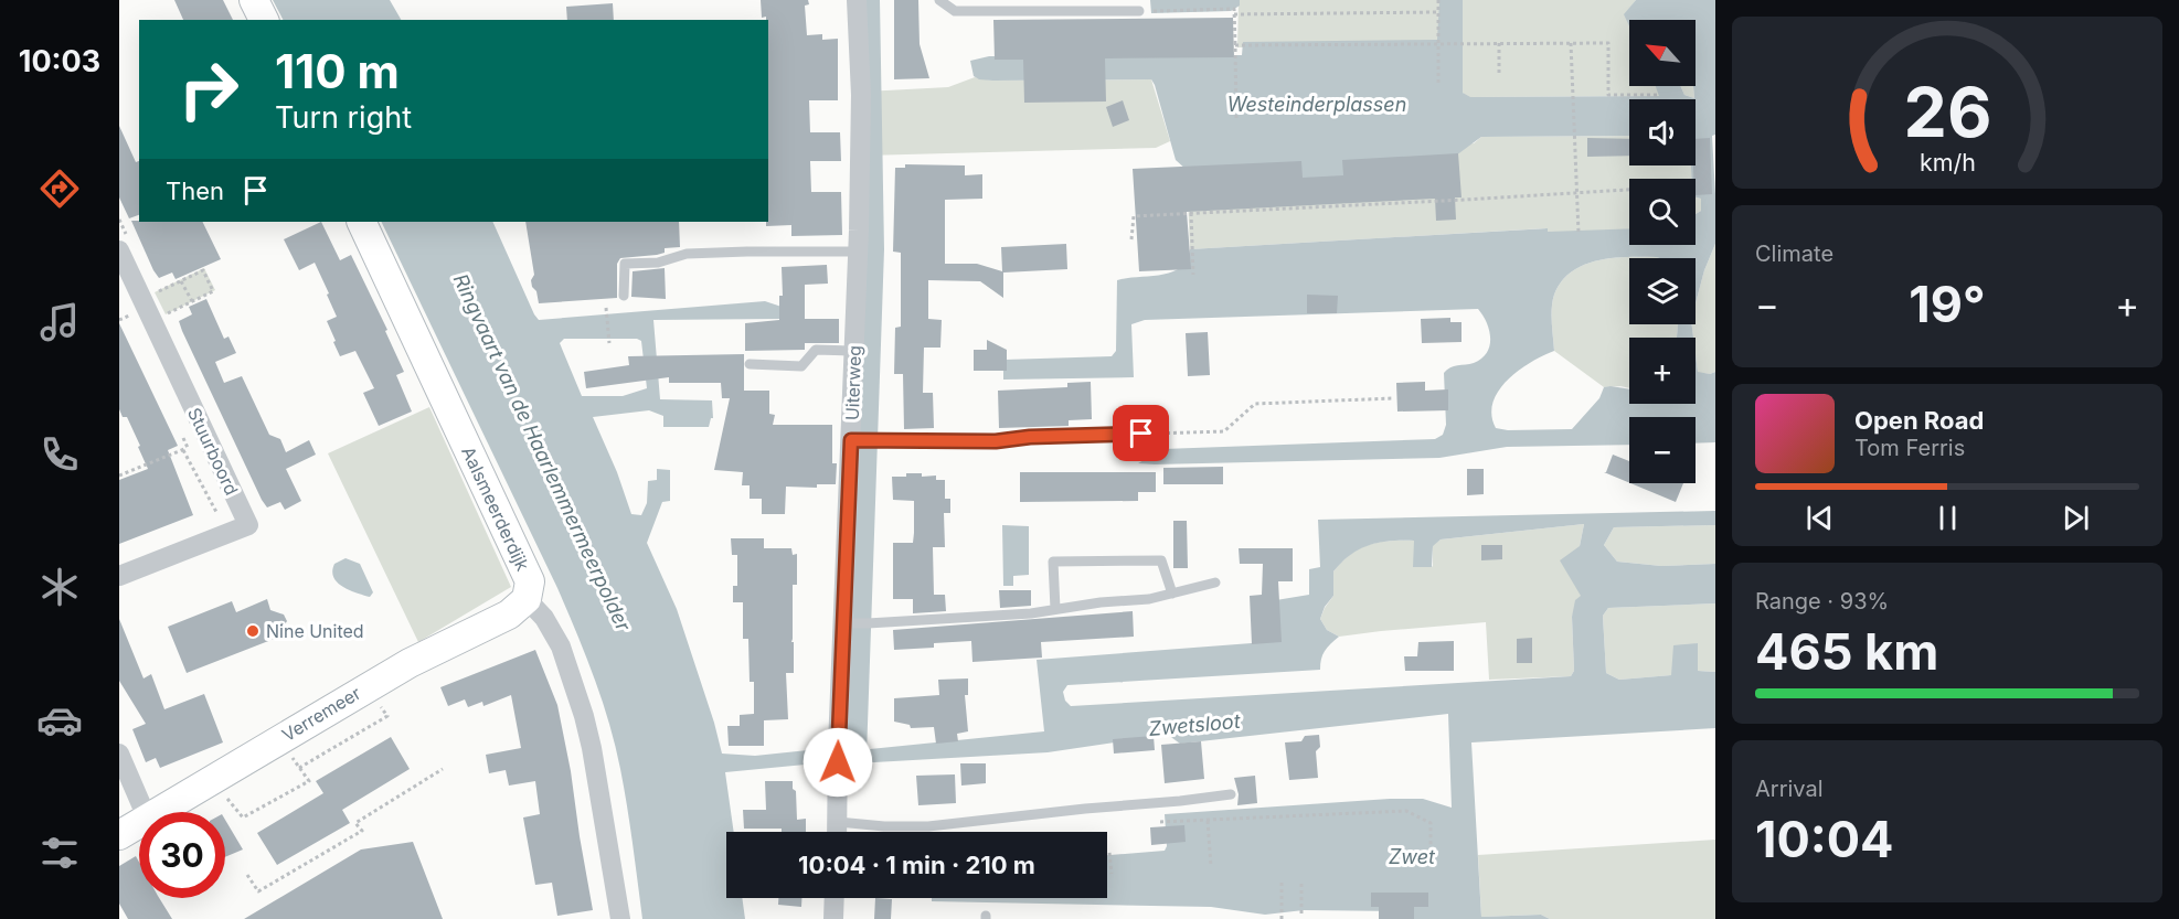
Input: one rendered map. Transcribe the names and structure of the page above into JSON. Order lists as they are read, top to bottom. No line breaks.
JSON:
{"streets":{"street":["Uiterweg","Stuurboord","Aalsmeerderdijk","Verremeer"]},"crossings":[["Aalsmeerderdijk","Verremeer"]],"water":["Westeinderplassen","Ringvaart van de Haarlemmermeerpolder","Zwetsloot","Zwet"],"places":["Nine United"],"north":"top left","page":{"tabs":"10:03","map_buttons":["+","−"],"turn":["110 m","Turn right"],"then":"Then","tile":["Climate",["Range · 93%","465 km"],["Arrival","10:04"]],"heat":["−","19°","+"],"song":["Open Road","Tom Ferris"],"limit":"30","trip":"10:04 · 1 min · 210 m","gauge":["26","km/h"]}}
